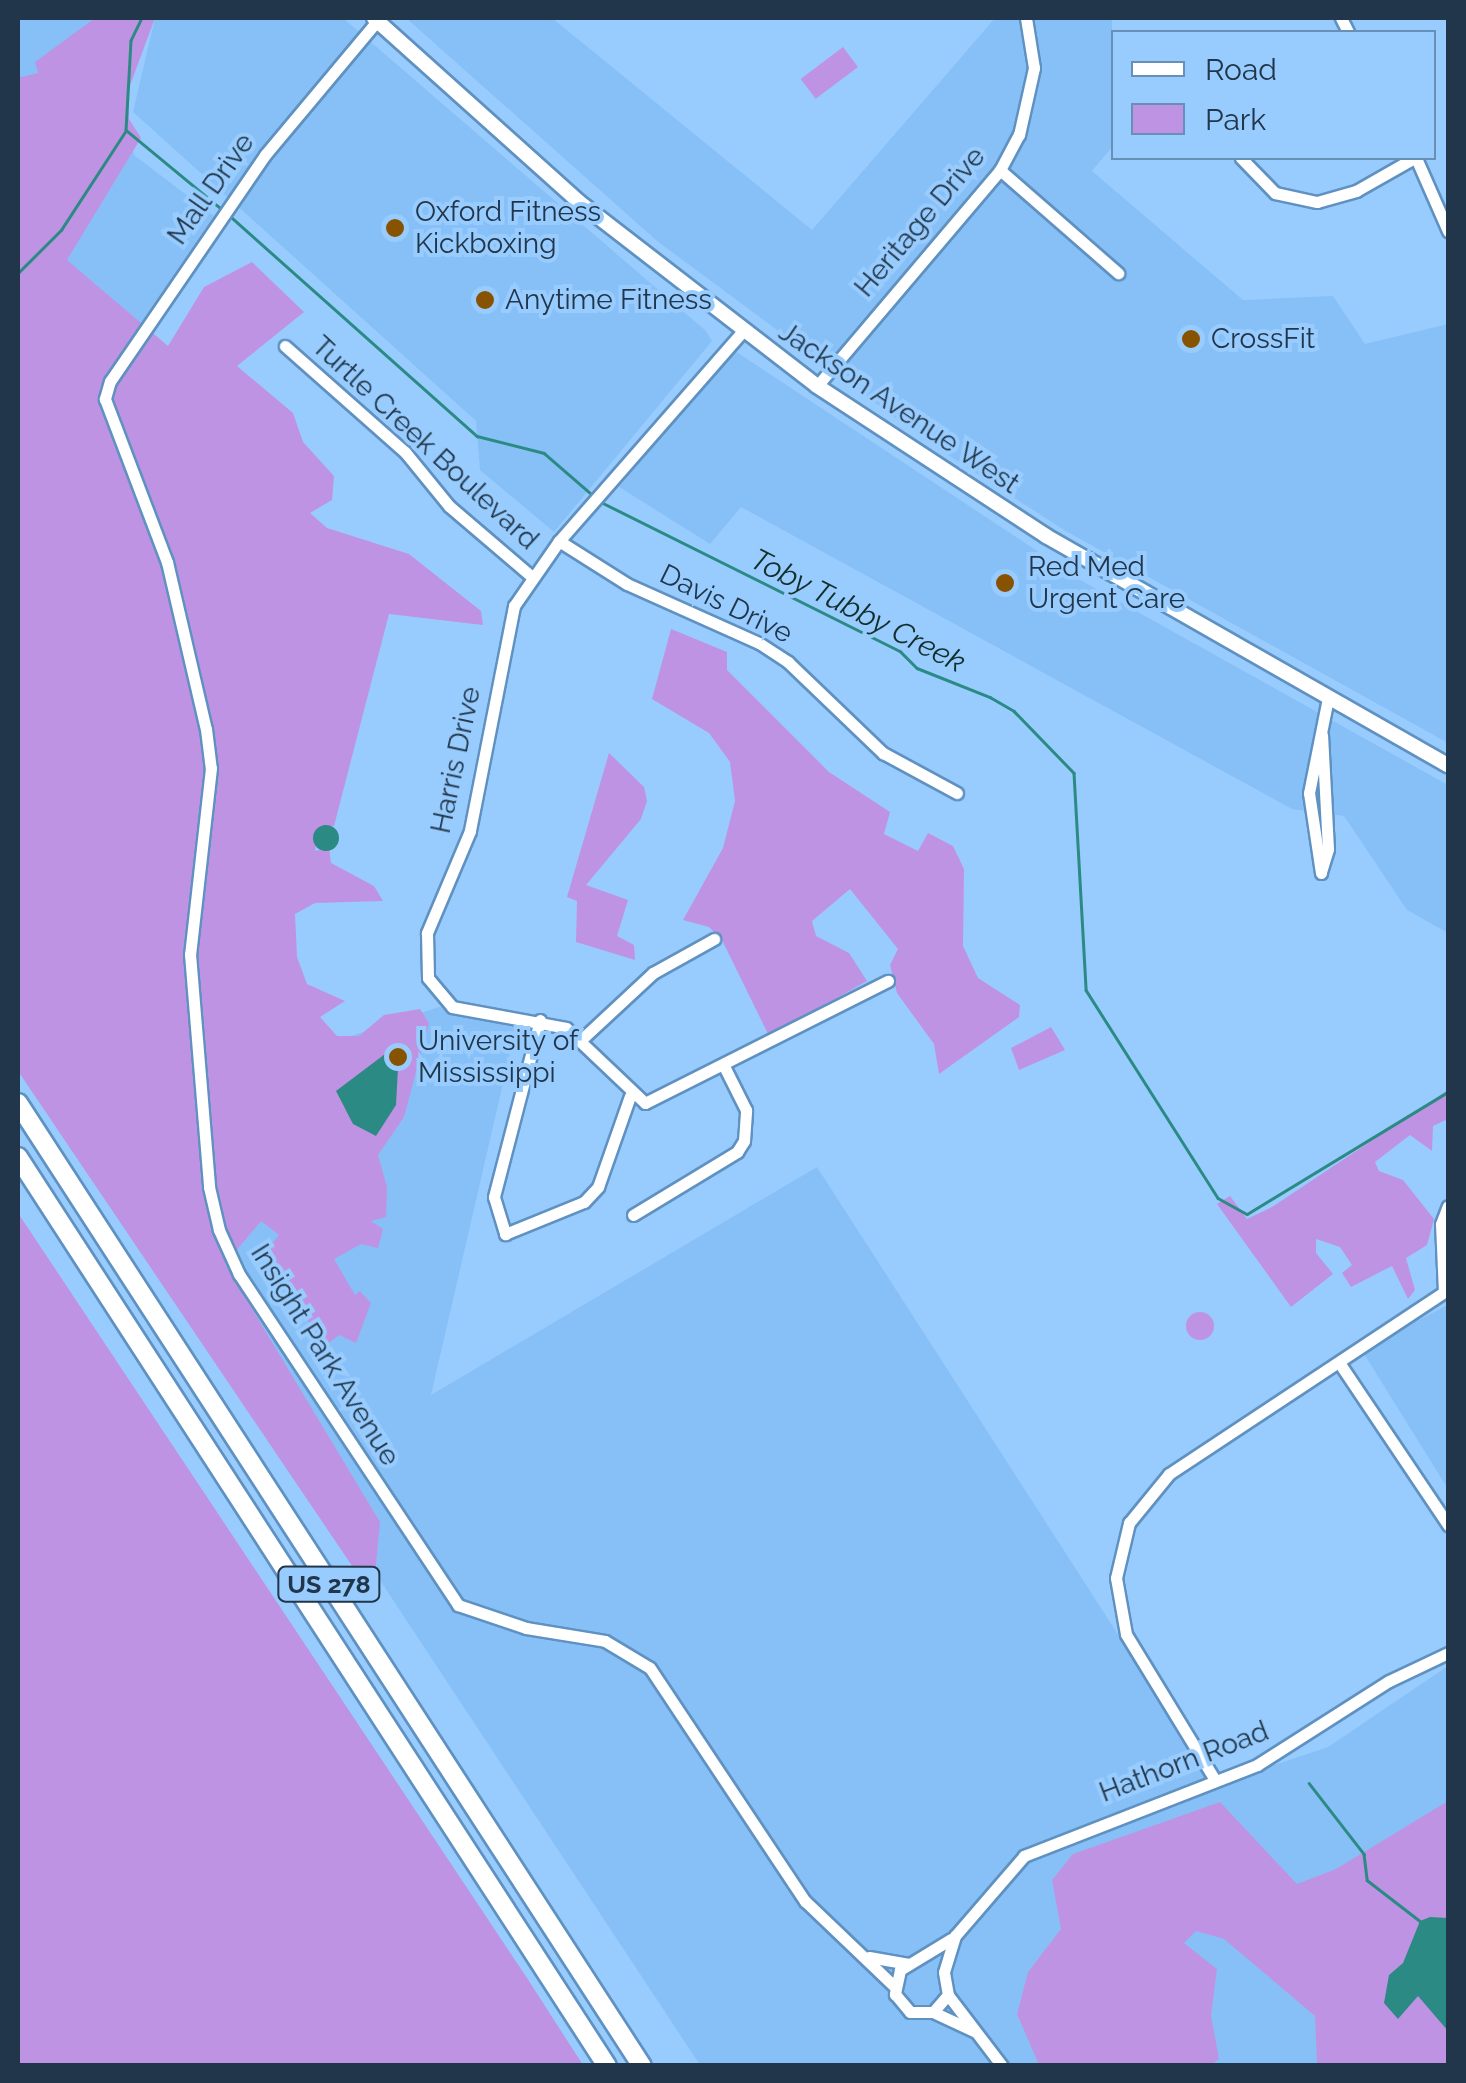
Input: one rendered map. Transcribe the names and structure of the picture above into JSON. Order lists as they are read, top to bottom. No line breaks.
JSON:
{"streets":{"highway":["US 278"],"main road":["Jackson Avenue West"],"street":["Mall Drive","Heritage Drive","Turtle Creek Boulevard","Davis Drive","Harris Drive","Insight Park Avenue","Hathorn Road"]},"crossings":[["Mall Drive","Jackson Avenue West"],["Mall Drive","Insight Park Avenue"],["Heritage Drive","Jackson Avenue West"],["Jackson Avenue West","Harris Drive"],["Turtle Creek Boulevard","Harris Drive"],["Davis Drive","Harris Drive"],["Insight Park Avenue","Hathorn Road"]],"water":["Toby Tubby Creek"],"places":["Oxford Fitness Kickboxing","Anytime Fitness","CrossFit","Red Med Urgent Care","University of Mississippi"],"legend":["Road","Park"]}
